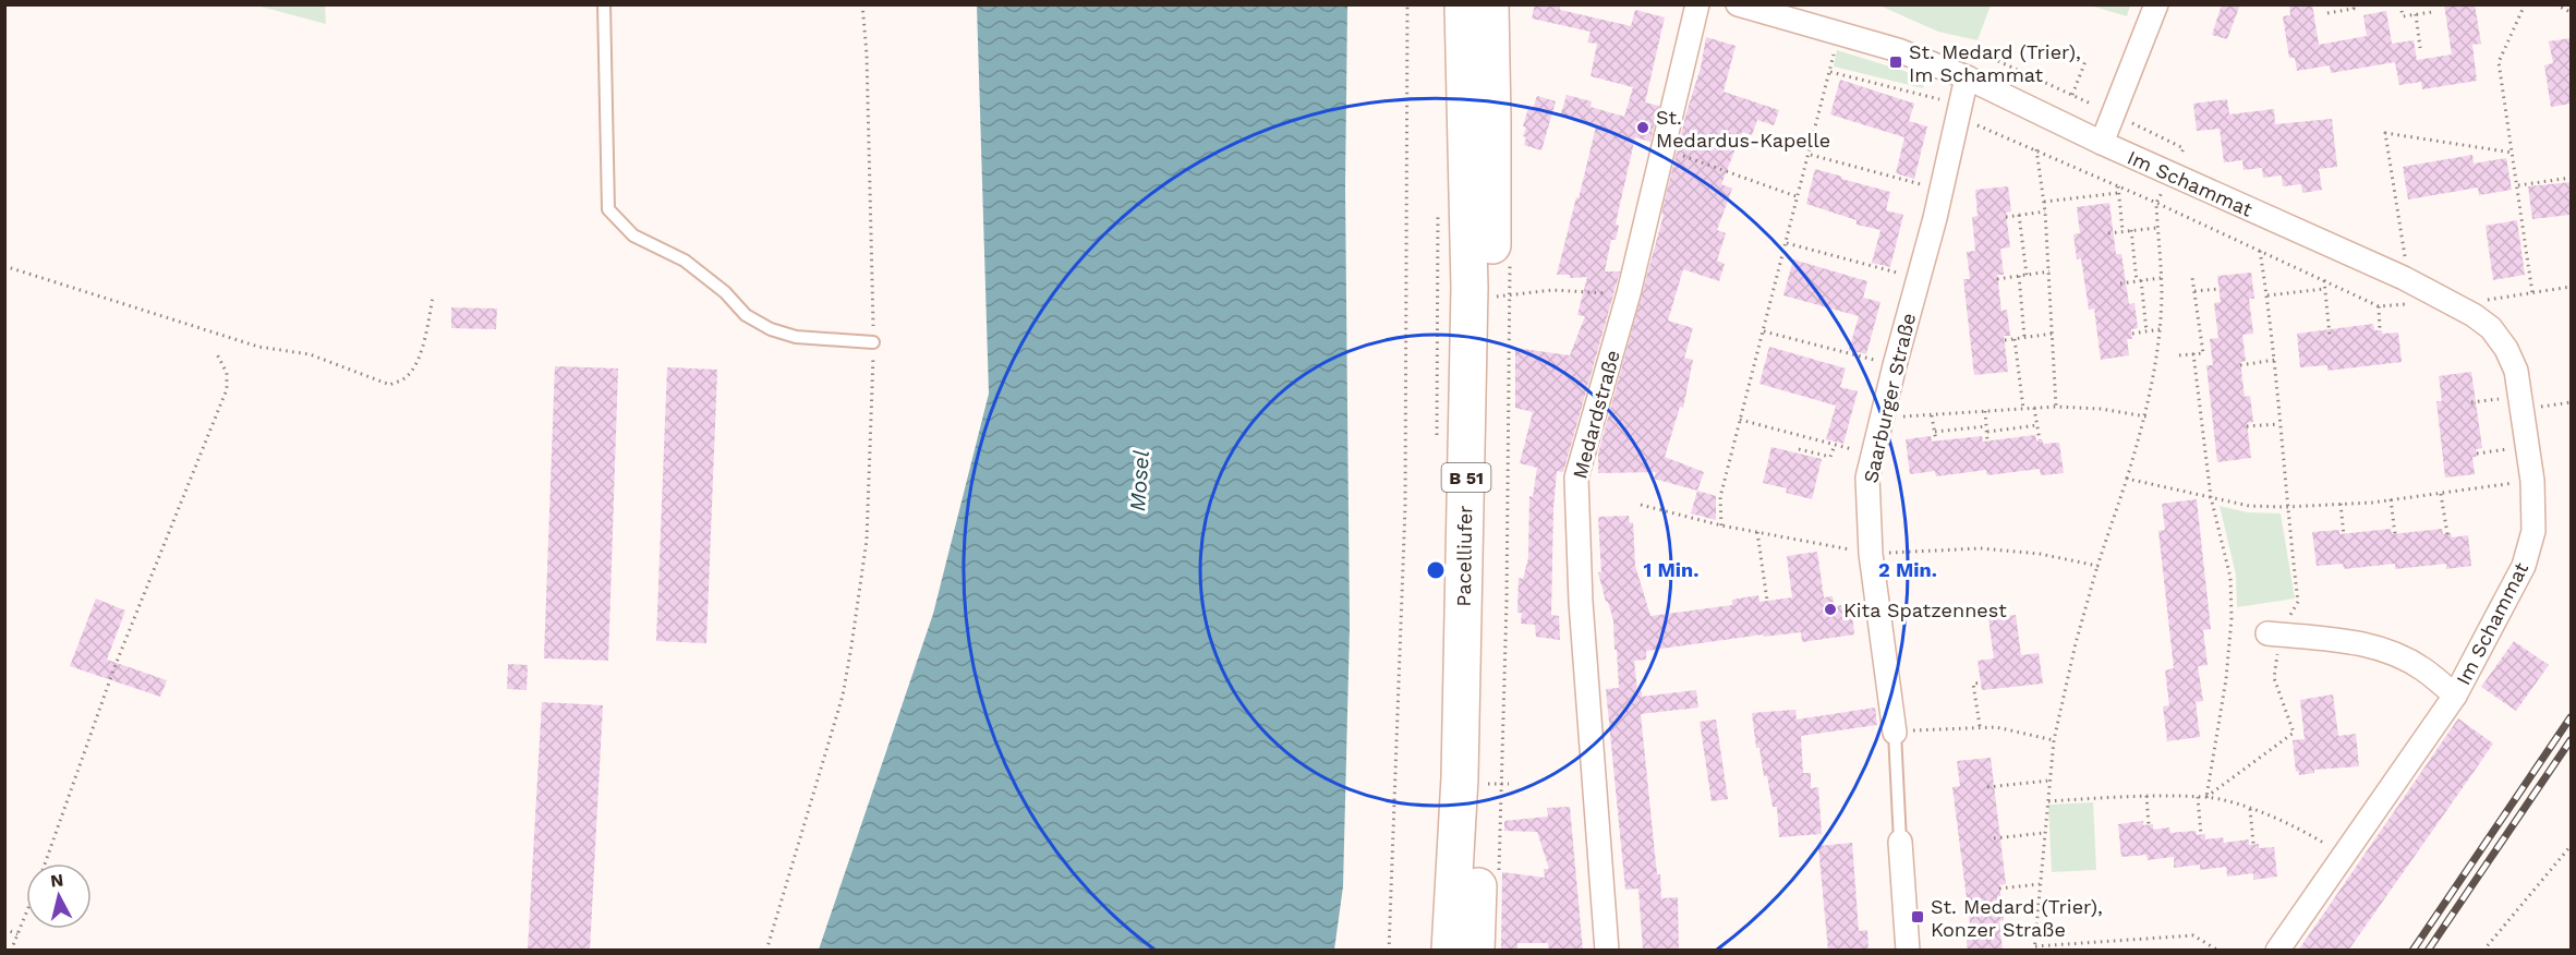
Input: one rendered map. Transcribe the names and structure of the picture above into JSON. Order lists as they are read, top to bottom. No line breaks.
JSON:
{"streets":{"main road":["B 51","Pacelliufer"],"street":["Im Schammat","Saarburger Straße","Medardstraße"]},"crossings":[["Im Schammat","Saarburger Straße"]],"water":["Mosel"],"places":{"transit":["St. Medard (Trier), Im Schammat","St. Medard (Trier), Konzer Straße"],"other":["St. Medardus-Kapelle","Kita Spatzennest"]},"north":"top","rings":["1 Min.","2 Min."]}
